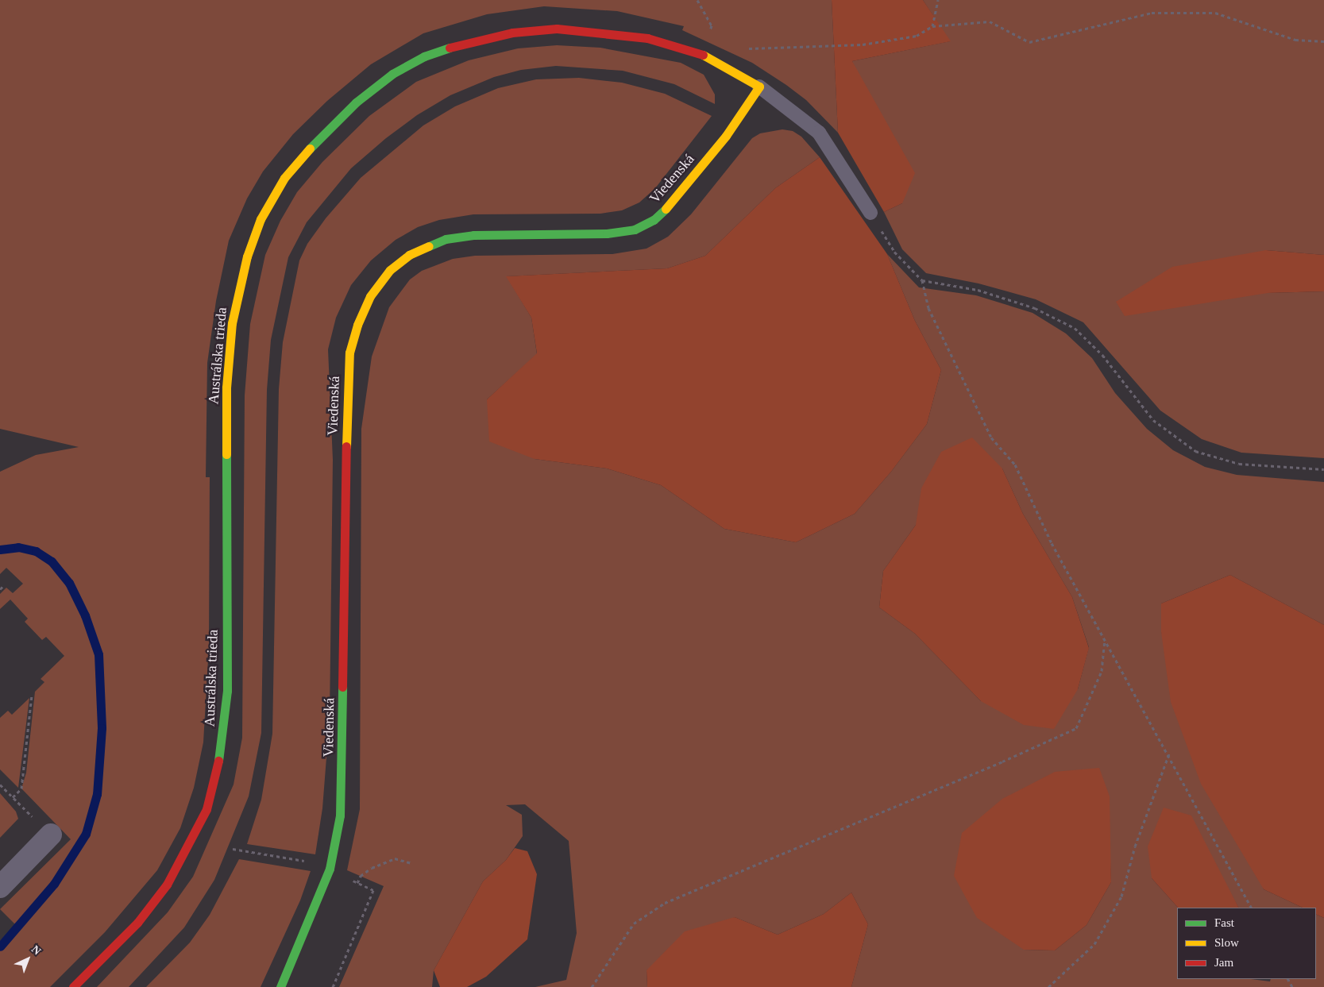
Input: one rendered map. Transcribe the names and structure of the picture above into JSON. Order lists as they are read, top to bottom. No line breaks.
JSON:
{"streets":{"street":["Viedenská","Austrálska trieda"]},"crossings":[["Viedenská","Austrálska trieda"]],"legend":["Fast","Slow","Jam"],"north":"top right"}
